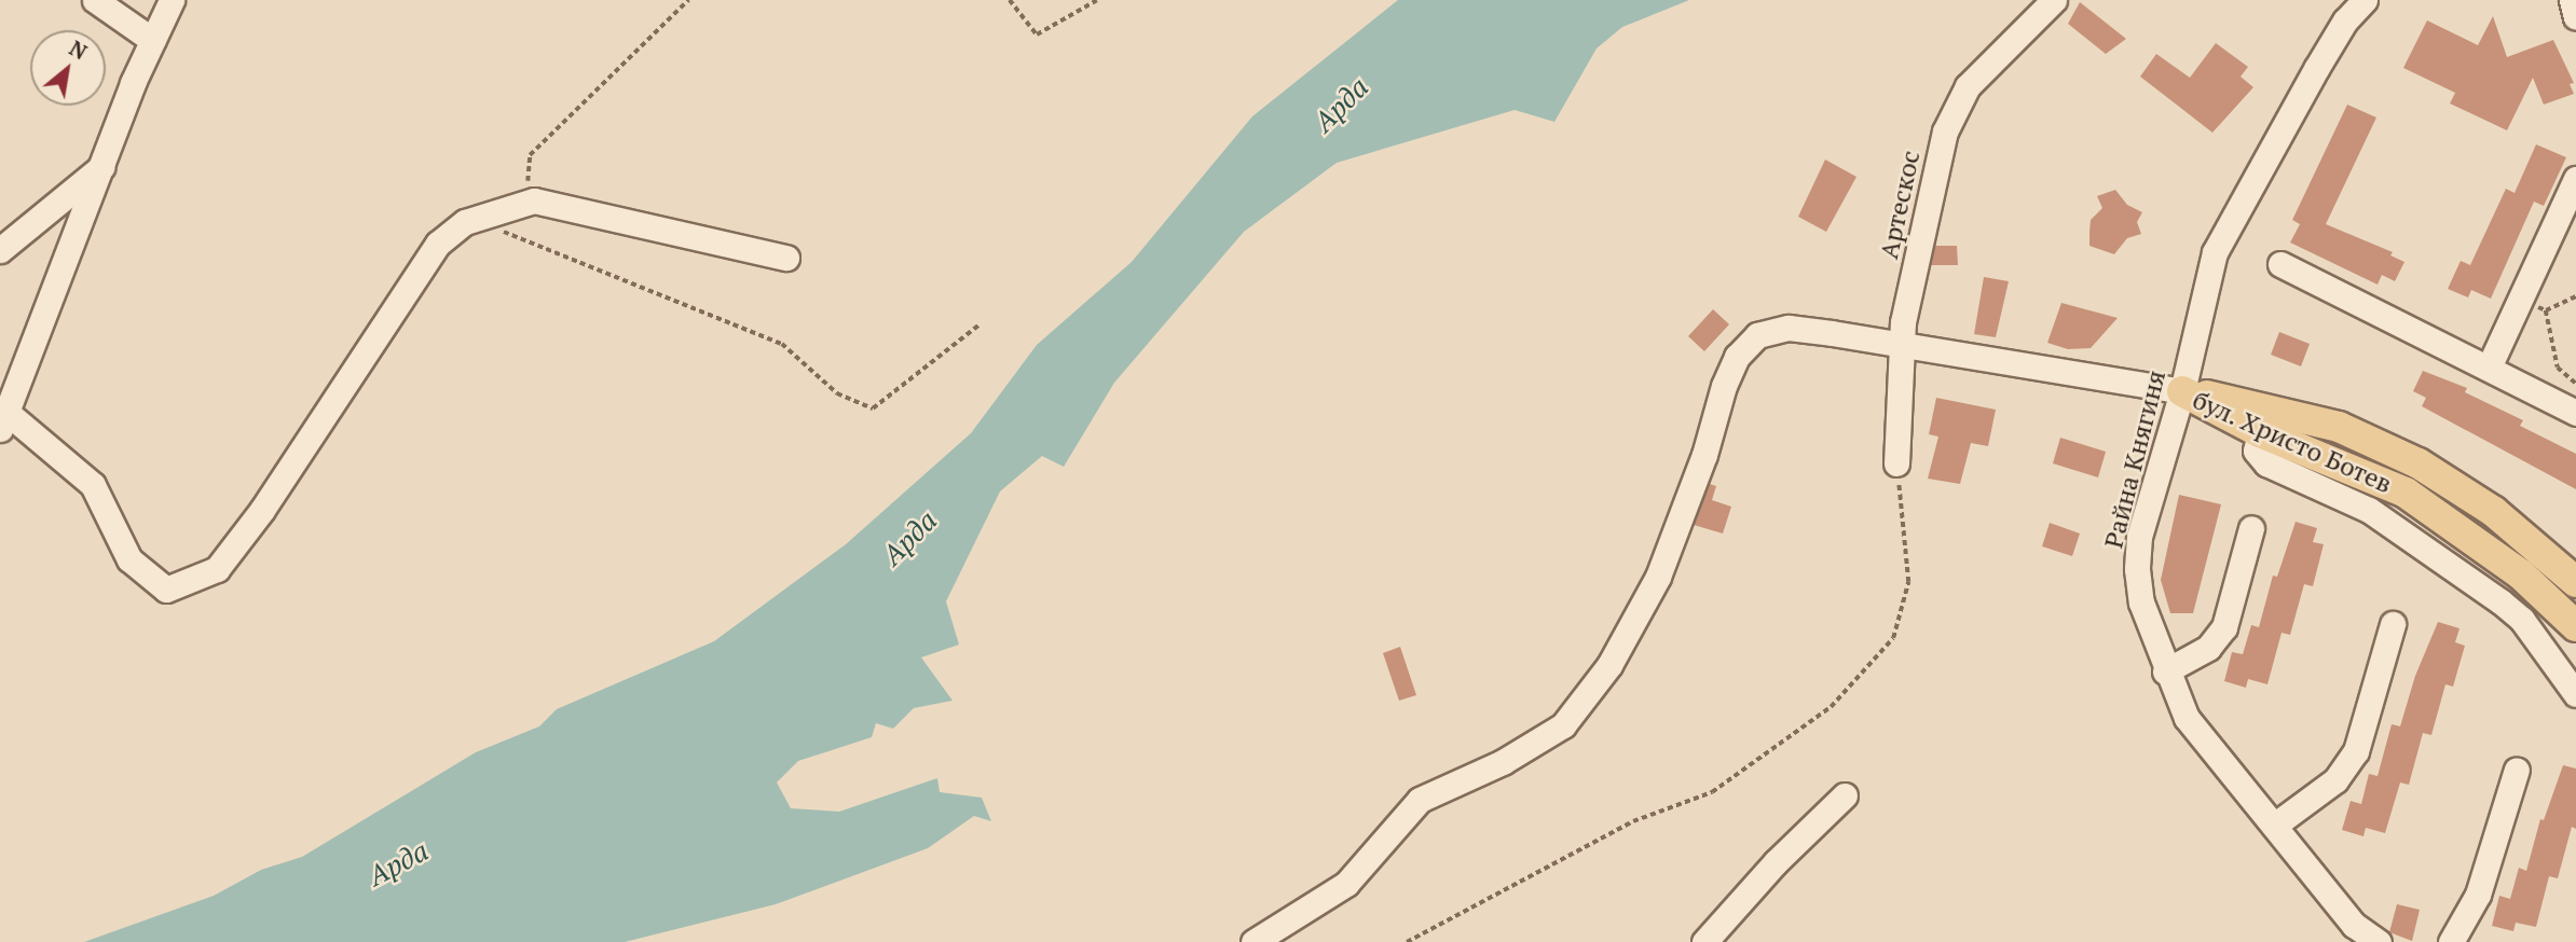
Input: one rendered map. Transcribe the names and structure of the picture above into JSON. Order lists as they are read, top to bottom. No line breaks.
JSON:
{"streets":{"main road":["бул. Христо Ботев"],"street":["Артескос","Райна Княгиня"]},"crossings":[["бул. Христо Ботев","Райна Княгиня"]],"water":["Арда"],"north":"top right"}
